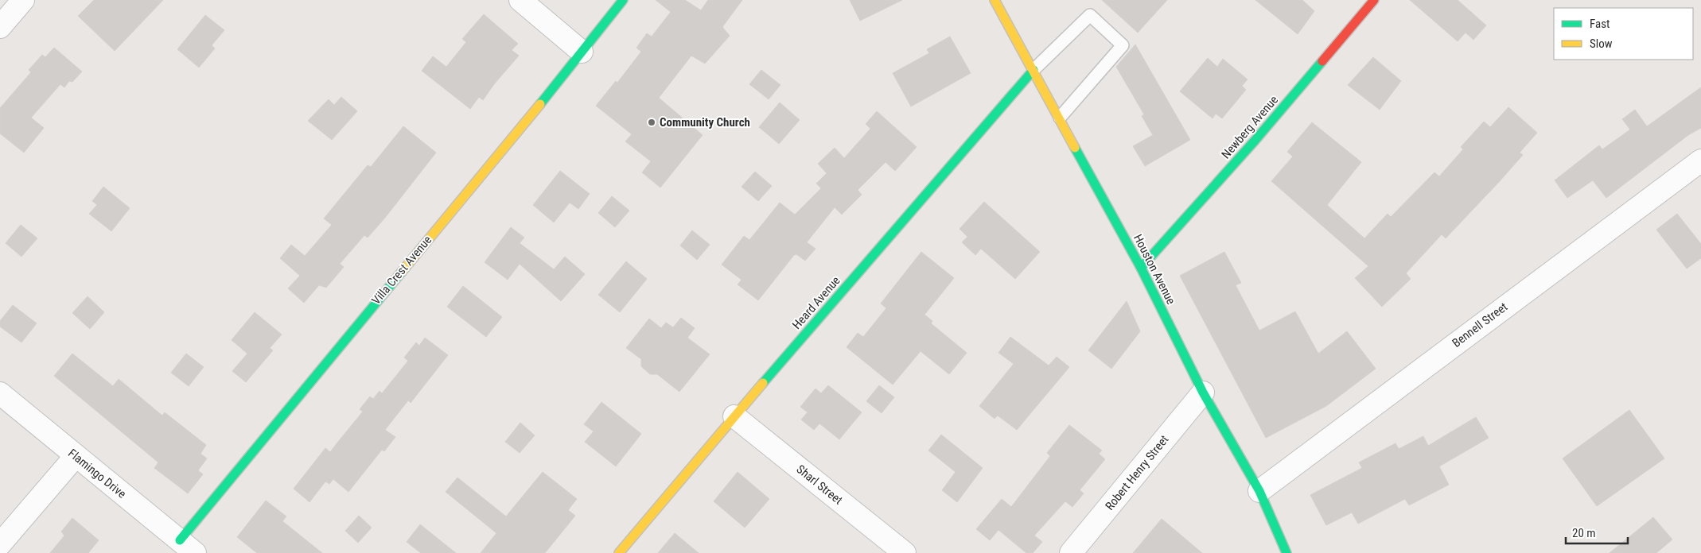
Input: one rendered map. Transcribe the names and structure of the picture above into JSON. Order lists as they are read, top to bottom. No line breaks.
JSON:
{"streets":{"street":["Newberg Avenue","Houston Avenue","Villa Crest Avenue","Heard Avenue","Bennell Street","Robert Henry Street","Flamingo Drive","Sharl Street"]},"crossings":[["Newberg Avenue","Houston Avenue"],["Houston Avenue","Heard Avenue"],["Houston Avenue","Bennell Street"],["Houston Avenue","Robert Henry Street"],["Villa Crest Avenue","Flamingo Drive"],["Heard Avenue","Sharl Street"]],"places":["Community Church"],"legend":["Fast","Slow"],"scale_bar":"20 m"}
